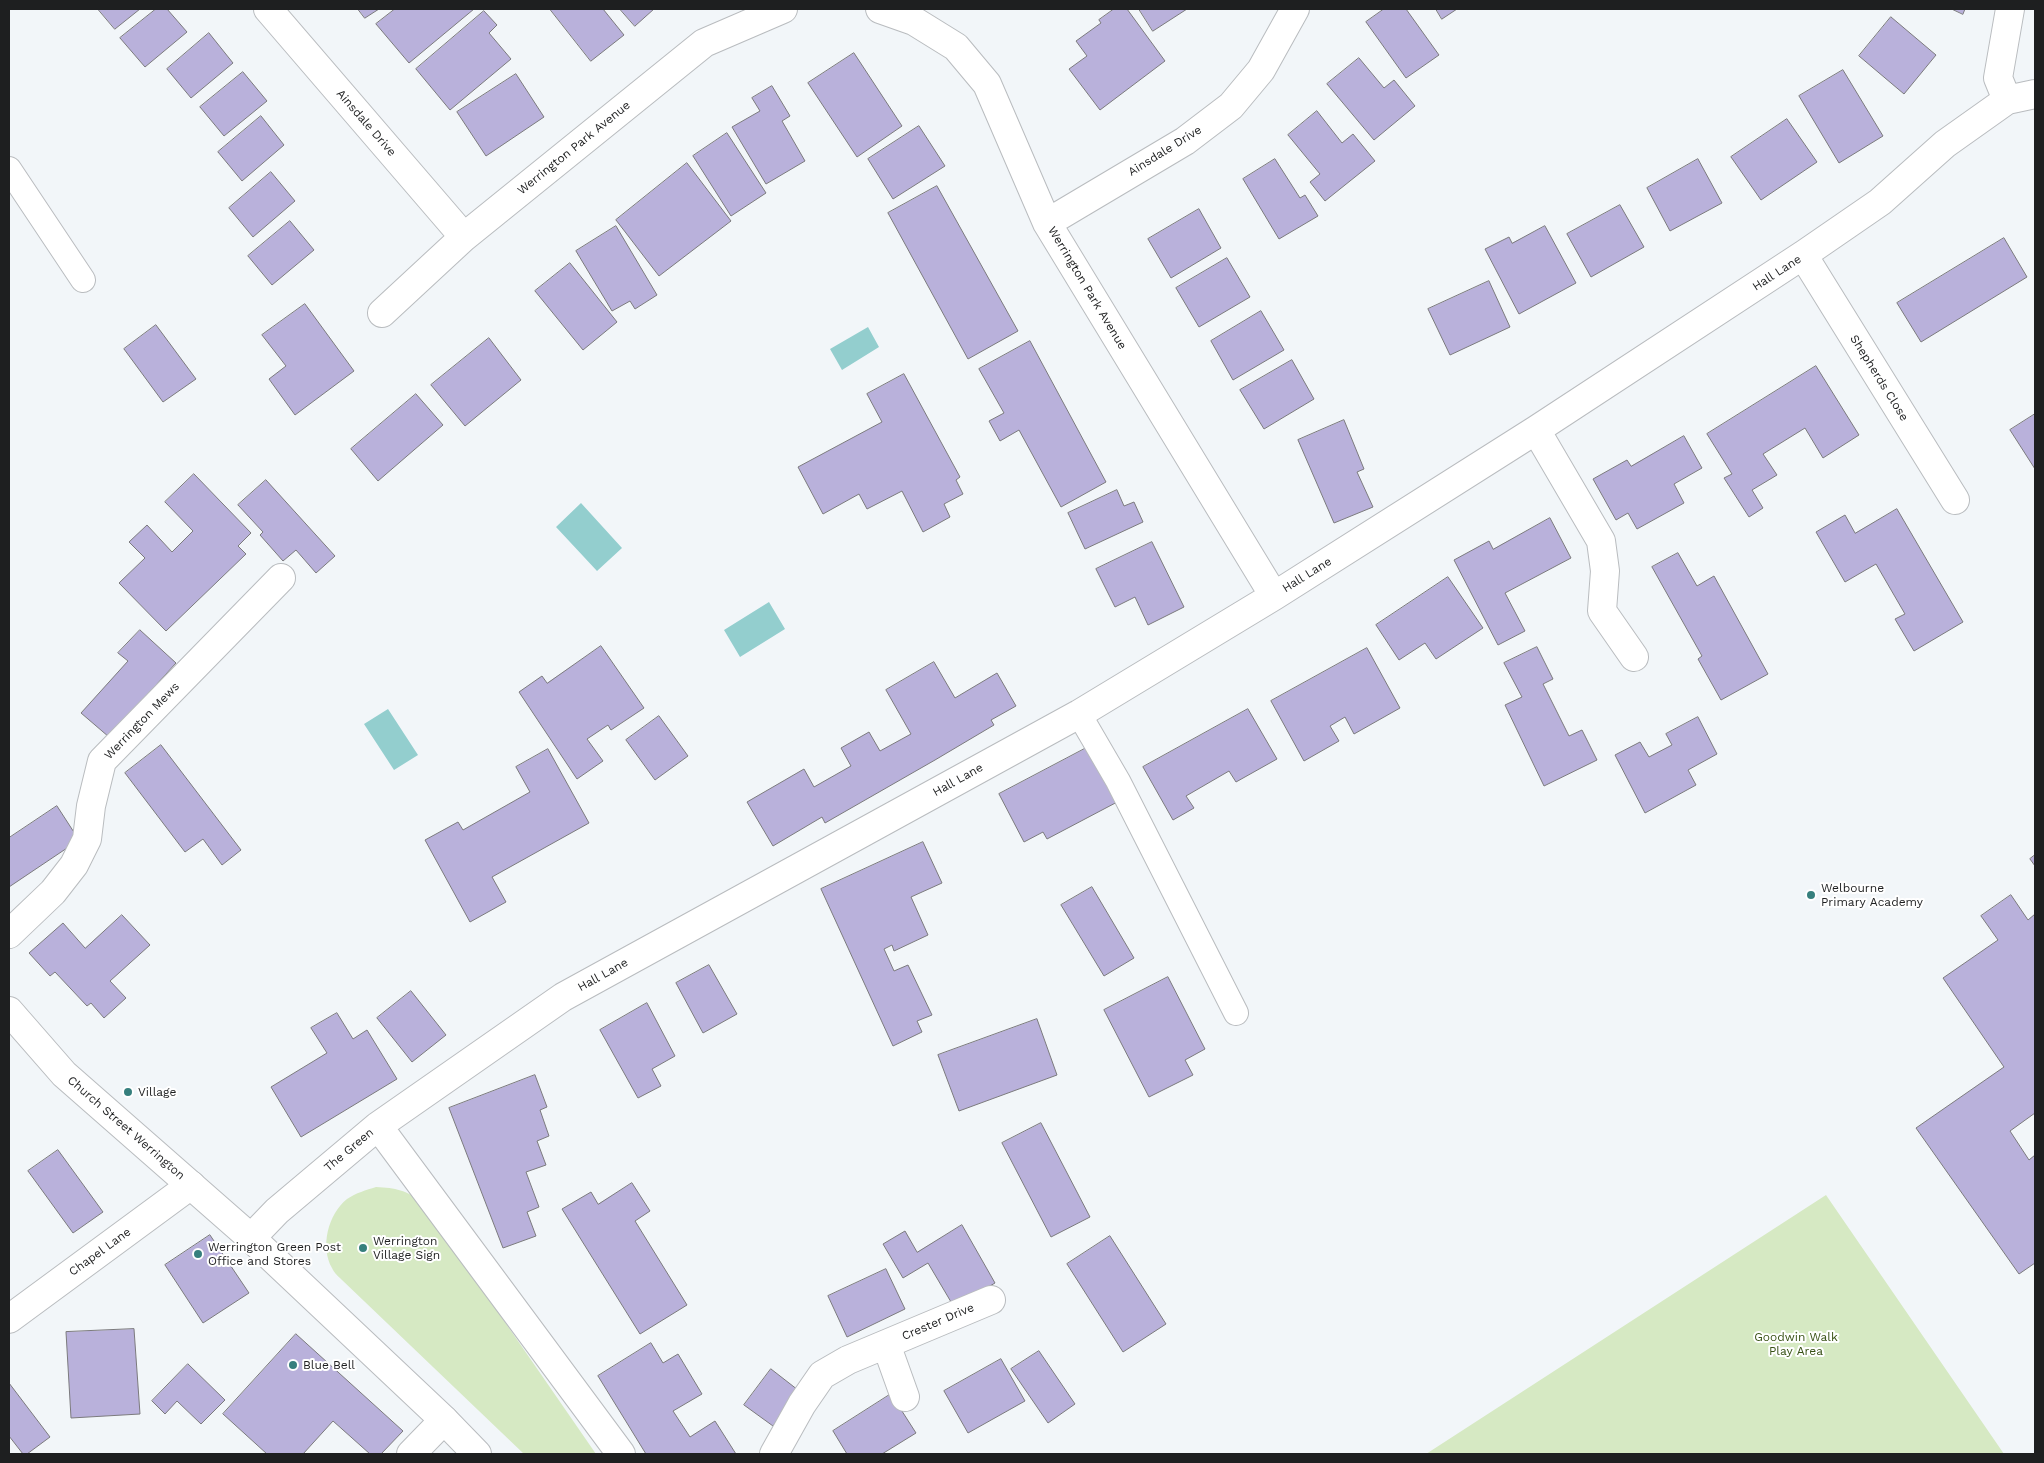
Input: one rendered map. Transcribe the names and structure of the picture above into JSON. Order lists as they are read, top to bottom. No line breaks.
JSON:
{"streets":{"street":["Ainsdale Drive","Werrington Park Avenue","Hall Lane","Shepherds Close","Werrington Mews","Church Street Werrington","The Green","Chapel Lane","Crester Drive"]},"crossings":[["Ainsdale Drive","Werrington Park Avenue"],["Werrington Park Avenue","Hall Lane"],["Hall Lane","Shepherds Close"],["Hall Lane","The Green"],["Church Street Werrington","The Green"],["Church Street Werrington","Chapel Lane"]],"parks":["Goodwin Walk Play Area"],"places":["Welbourne Primary Academy","Village","Werrington Village Sign","Werrington Green Post Office and Stores","Blue Bell"]}
